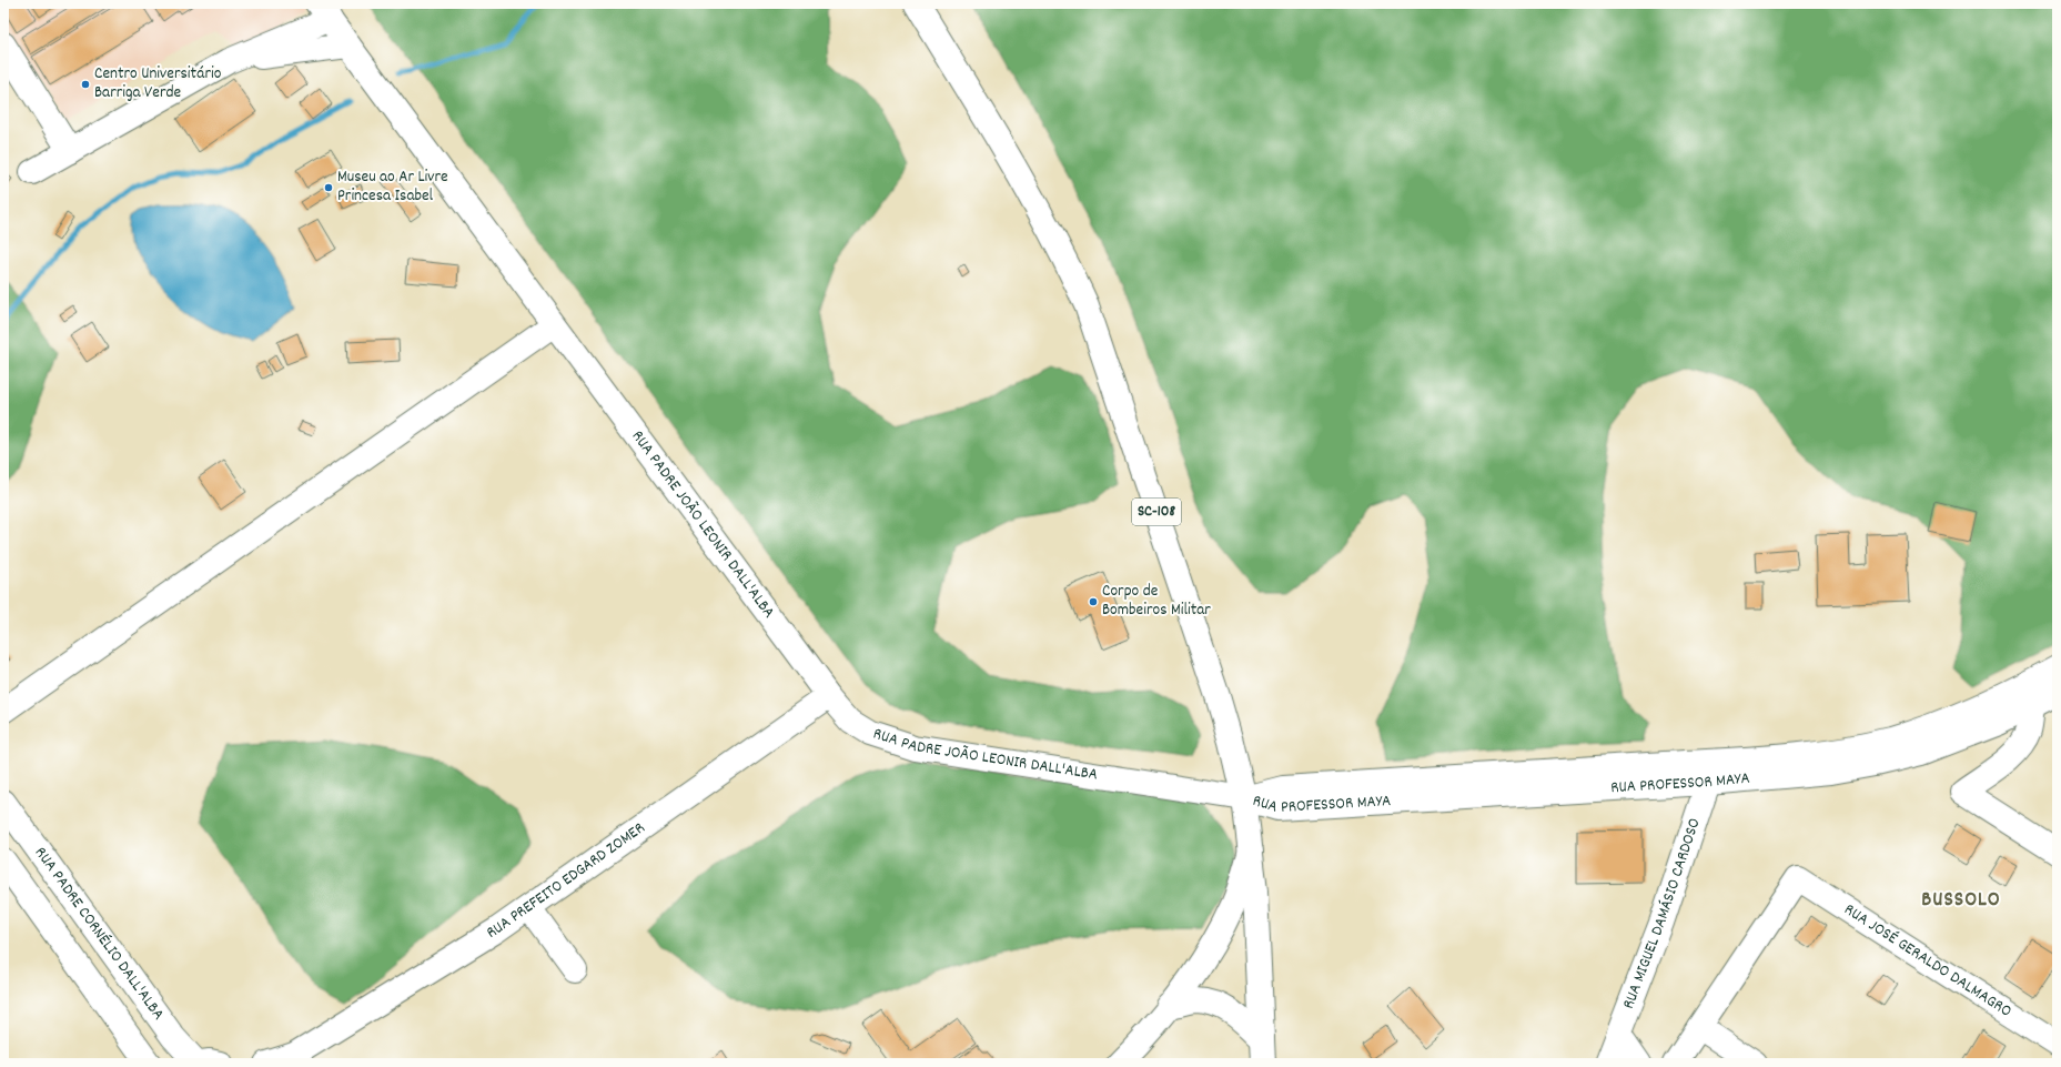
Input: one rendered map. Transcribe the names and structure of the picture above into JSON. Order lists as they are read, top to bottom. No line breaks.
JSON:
{"streets":{"street":["SC-108","RUA PADRE JOÃO LEONIR DALL'ALBA","RUA PROFESSOR MAYA","RUA PREFEITO EDGARD ZOMER","RUA MIGUEL DAMÁSIO CARDOSO","RUA PADRE CORNÉLIO DALL'ALBA","RUA JOSÉ GERALDO DALMAGRO"]},"crossings":[["SC-108","RUA PADRE JOÃO LEONIR DALL'ALBA"],["SC-108","RUA PROFESSOR MAYA"],["RUA PADRE JOÃO LEONIR DALL'ALBA","RUA PROFESSOR MAYA"],["RUA PADRE JOÃO LEONIR DALL'ALBA","RUA PREFEITO EDGARD ZOMER"],["RUA PROFESSOR MAYA","RUA MIGUEL DAMÁSIO CARDOSO"]],"districts":["BUSSOLO"],"places":["Centro Universitário Barriga Verde","Museu ao Ar Livre Princesa Isabel","Corpo de Bombeiros Militar"]}
